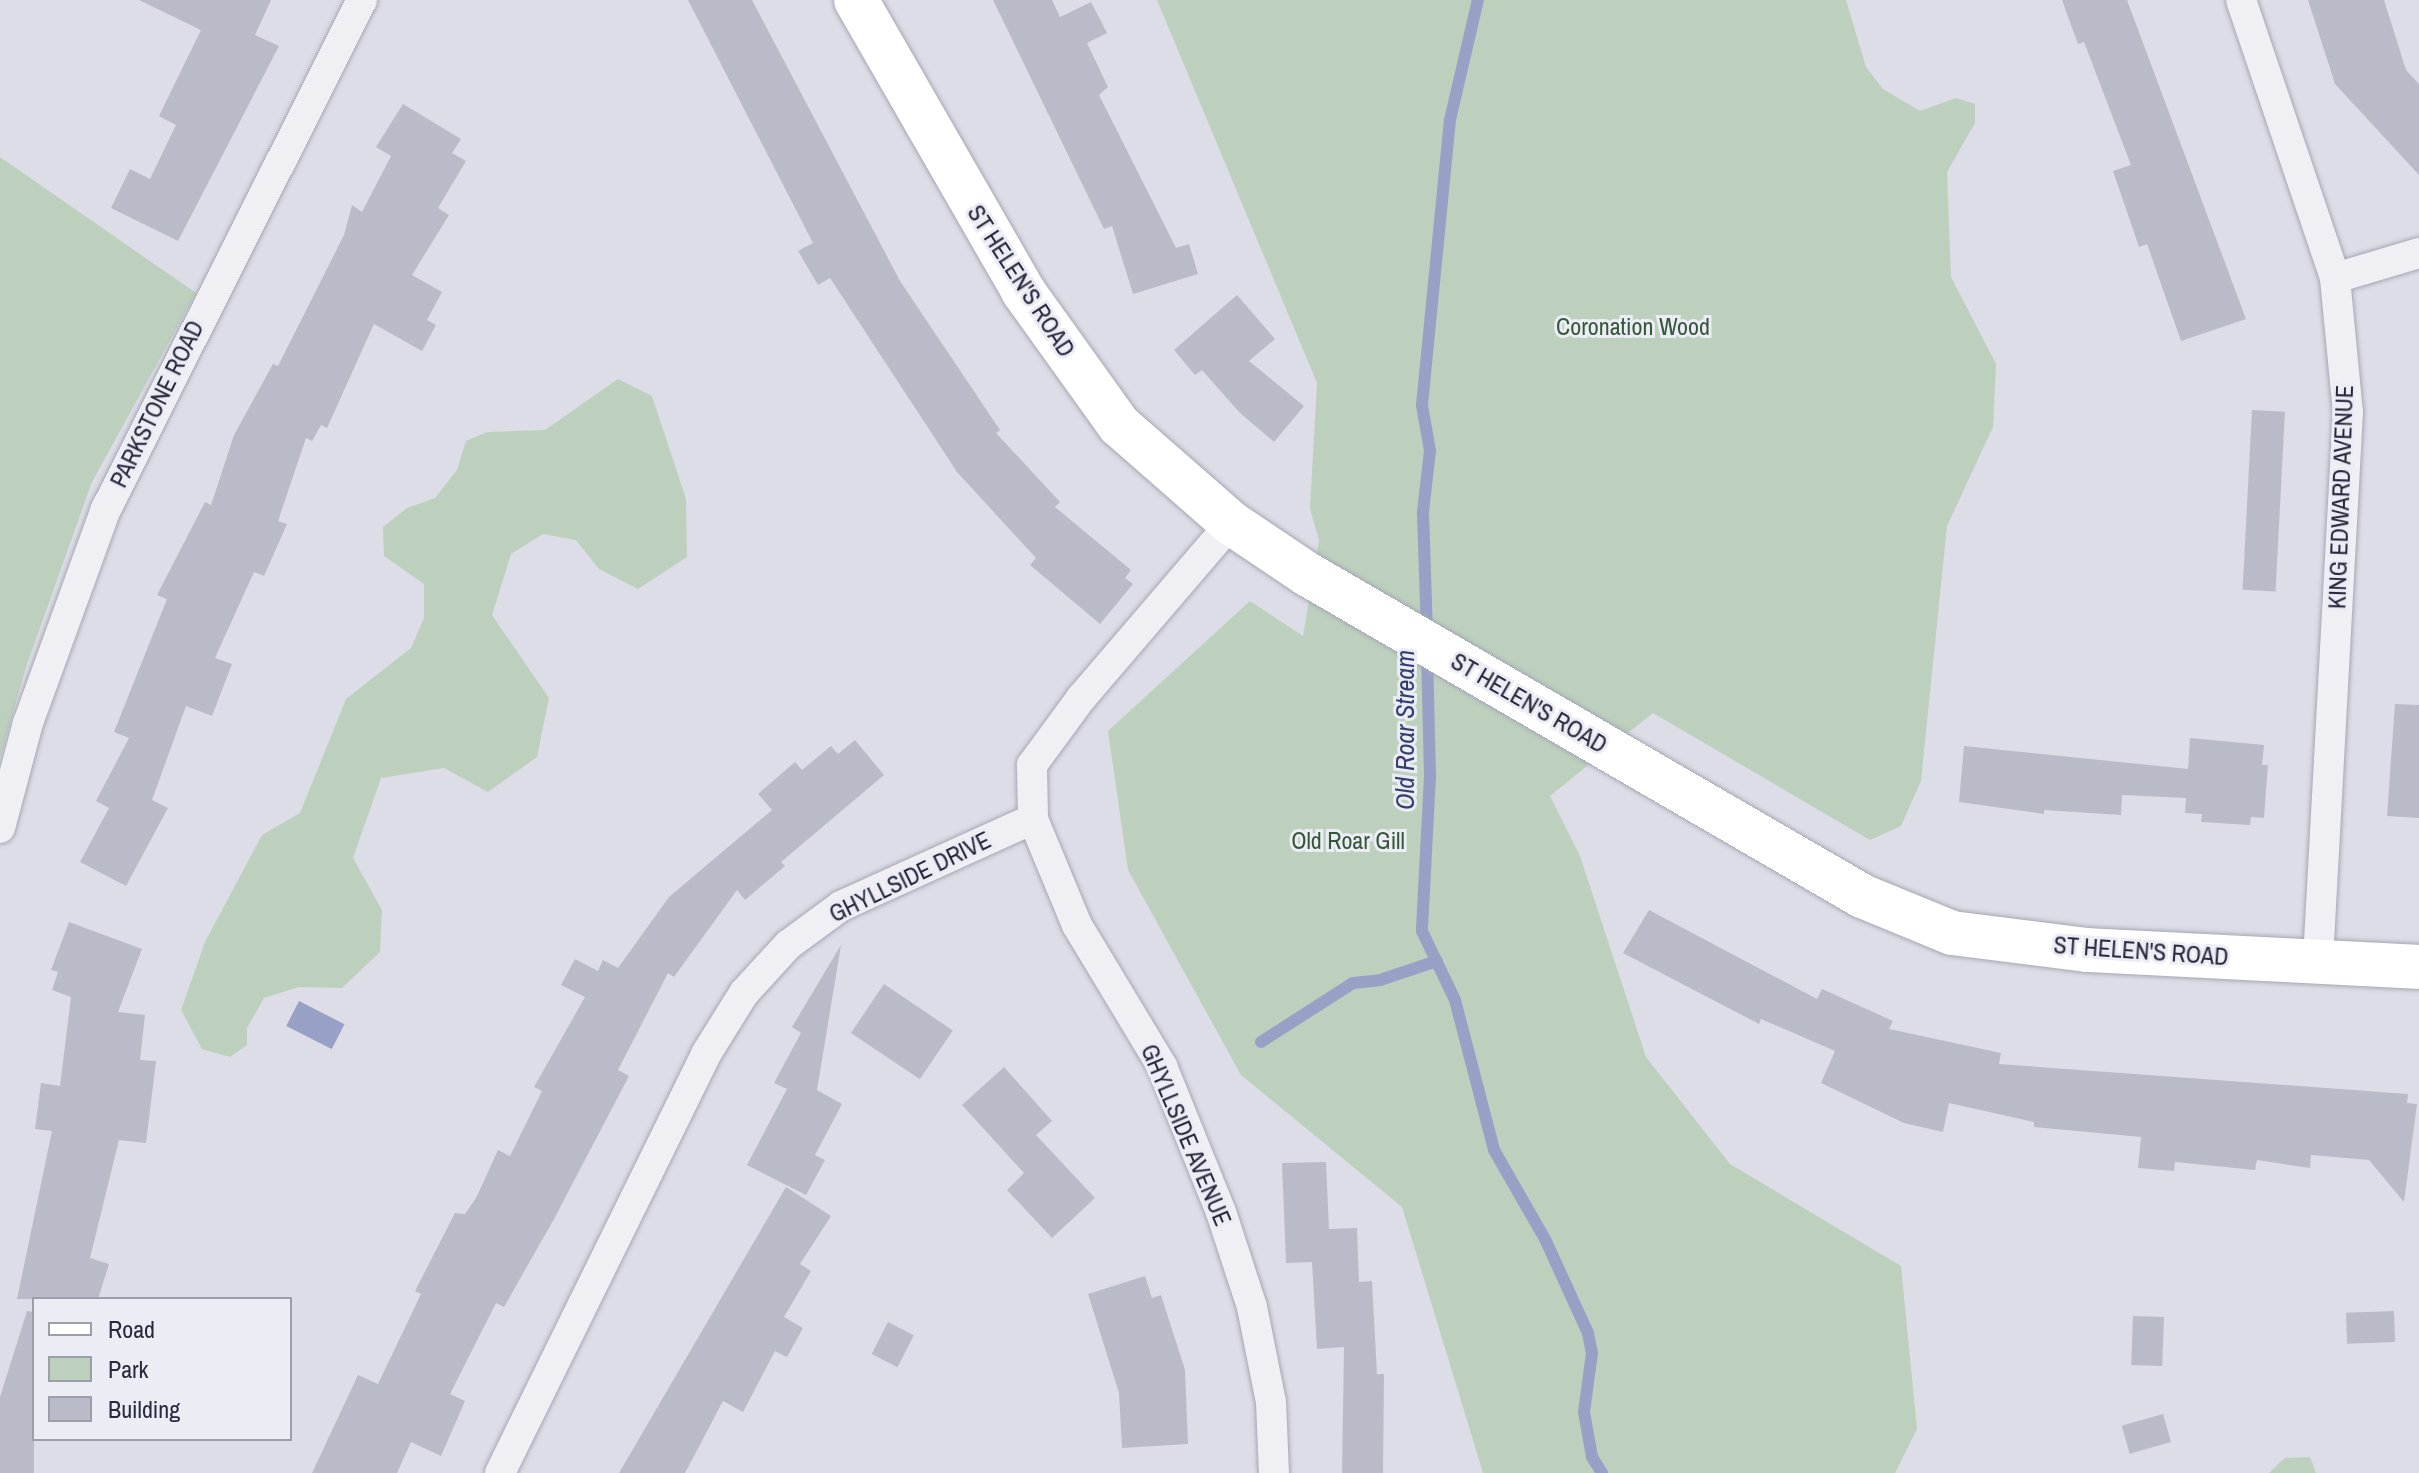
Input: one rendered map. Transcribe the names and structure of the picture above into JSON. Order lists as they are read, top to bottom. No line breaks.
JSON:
{"streets":{"main road":["ST HELEN'S ROAD"],"street":["PARKSTONE ROAD","KING EDWARD AVENUE","GHYLLSIDE DRIVE","GHYLLSIDE AVENUE"]},"crossings":[["ST HELEN'S ROAD","KING EDWARD AVENUE"],["GHYLLSIDE DRIVE","GHYLLSIDE AVENUE"]],"water":["Old Roar Stream"],"parks":["Coronation Wood","Old Roar Gill"],"legend":["Road","Park","Building"]}
